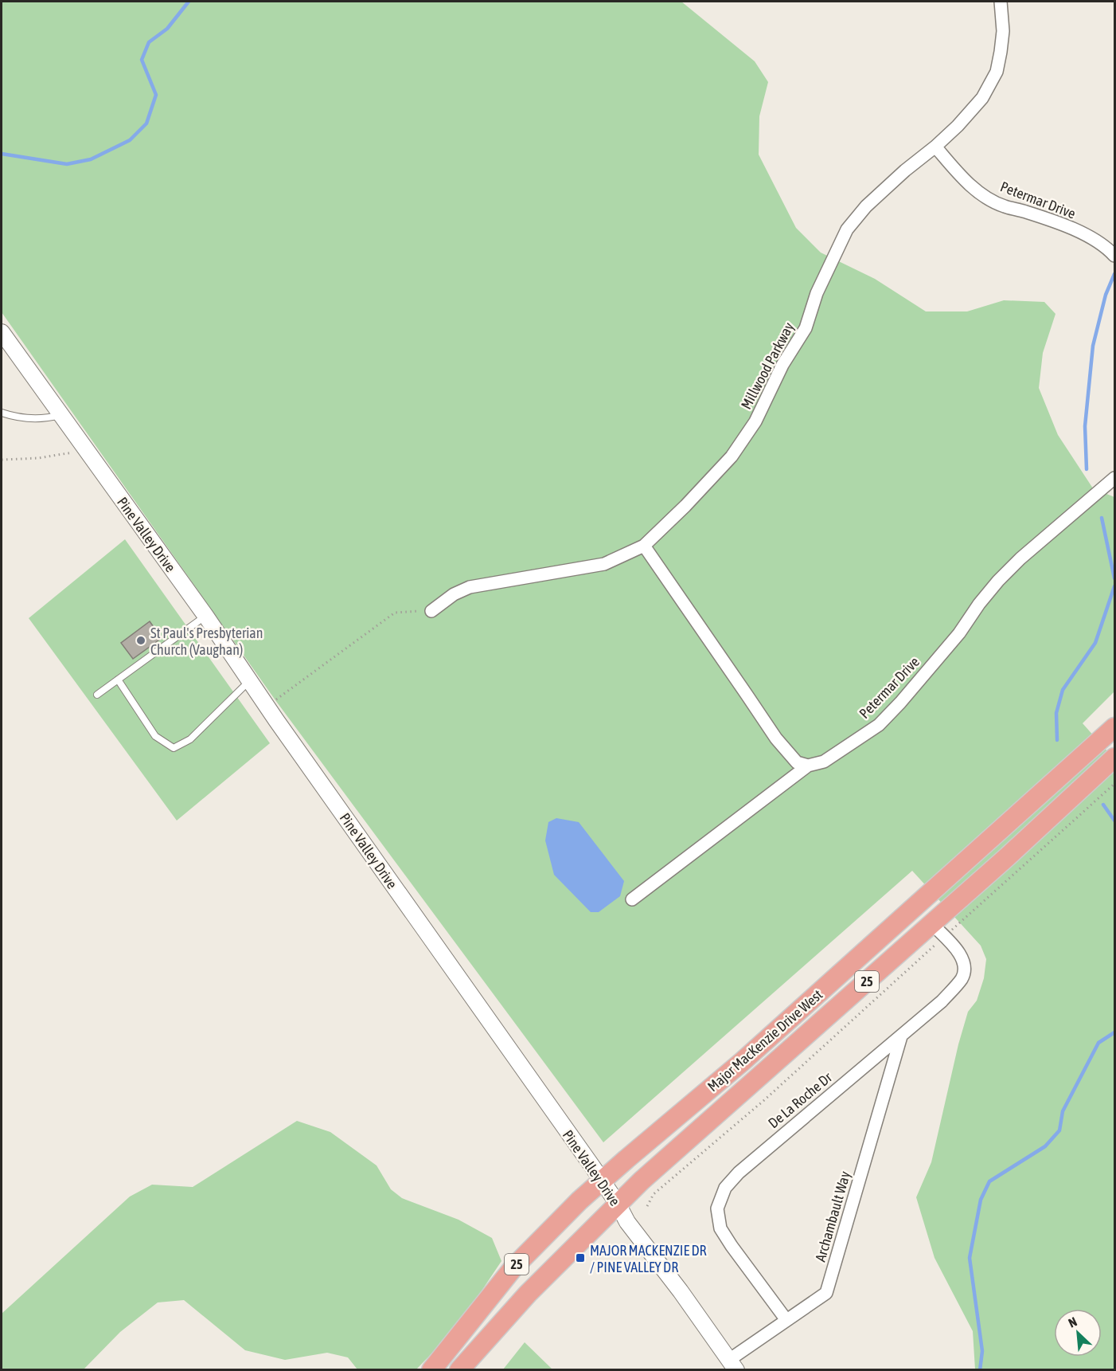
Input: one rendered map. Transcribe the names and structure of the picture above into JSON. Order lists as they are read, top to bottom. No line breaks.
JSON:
{"streets":{"main road":["25","Major MacKenzie Drive West"],"street":["Petermar Drive","Millwood Parkway","Pine Valley Drive","De La Roche Dr","Archambault Way"]},"crossings":[["Petermar Drive","Millwood Parkway"],["Pine Valley Drive","Major MacKenzie Drive West"],["Pine Valley Drive","Archambault Way"],["Major MacKenzie Drive West","De La Roche Dr"],["De La Roche Dr","Archambault Way"]],"places":{"other":["St Paul's Presbyterian Church (Vaughan)"],"transit":["MAJOR MACKENZIE DR / PINE VALLEY DR"]},"north":"top left"}
